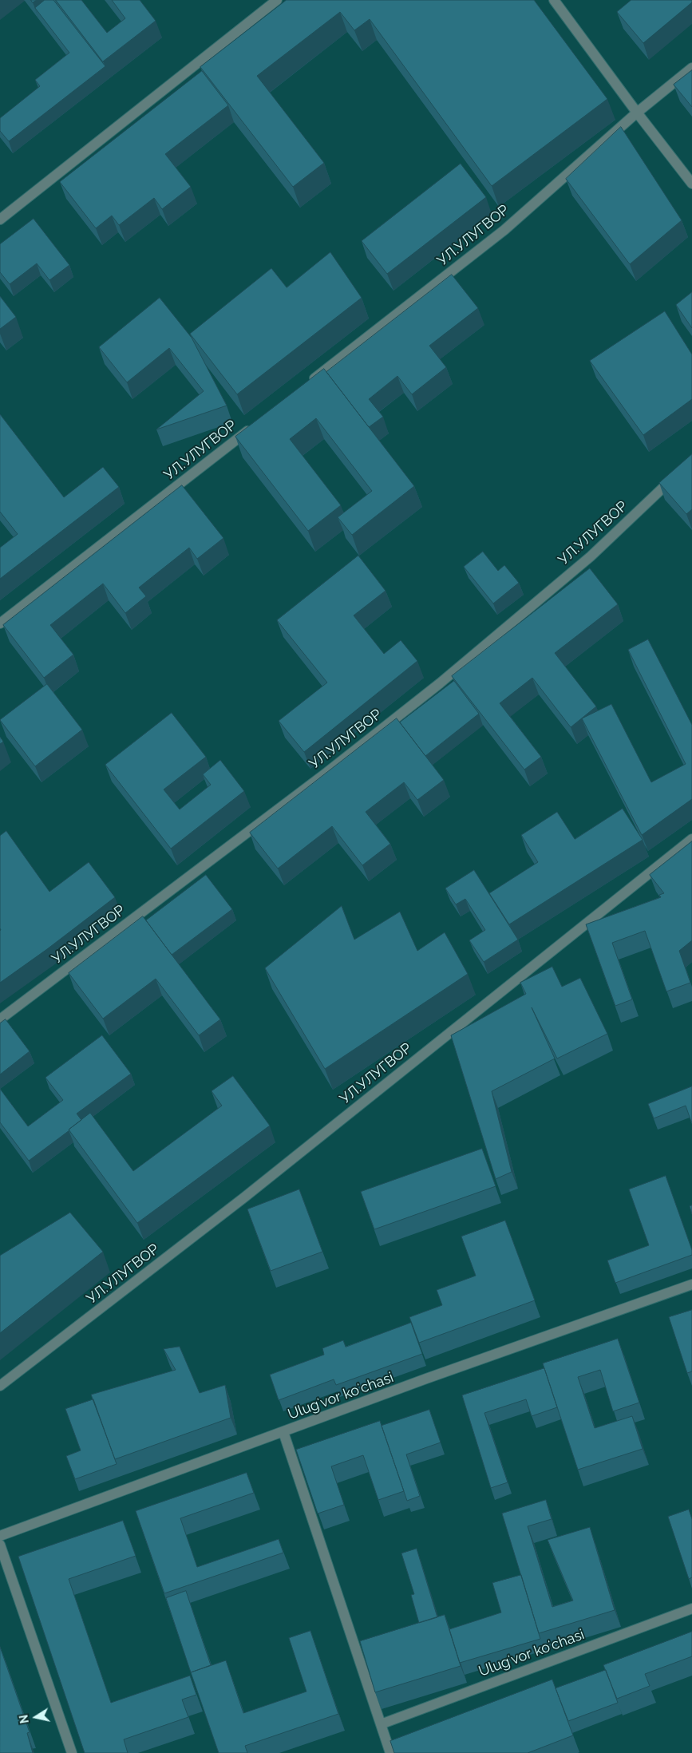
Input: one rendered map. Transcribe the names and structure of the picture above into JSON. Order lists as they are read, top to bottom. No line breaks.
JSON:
{"streets":{"street":["УЛ.УЛУГВОР","Ulugʻvor koʻchasi"]},"north":"left"}
